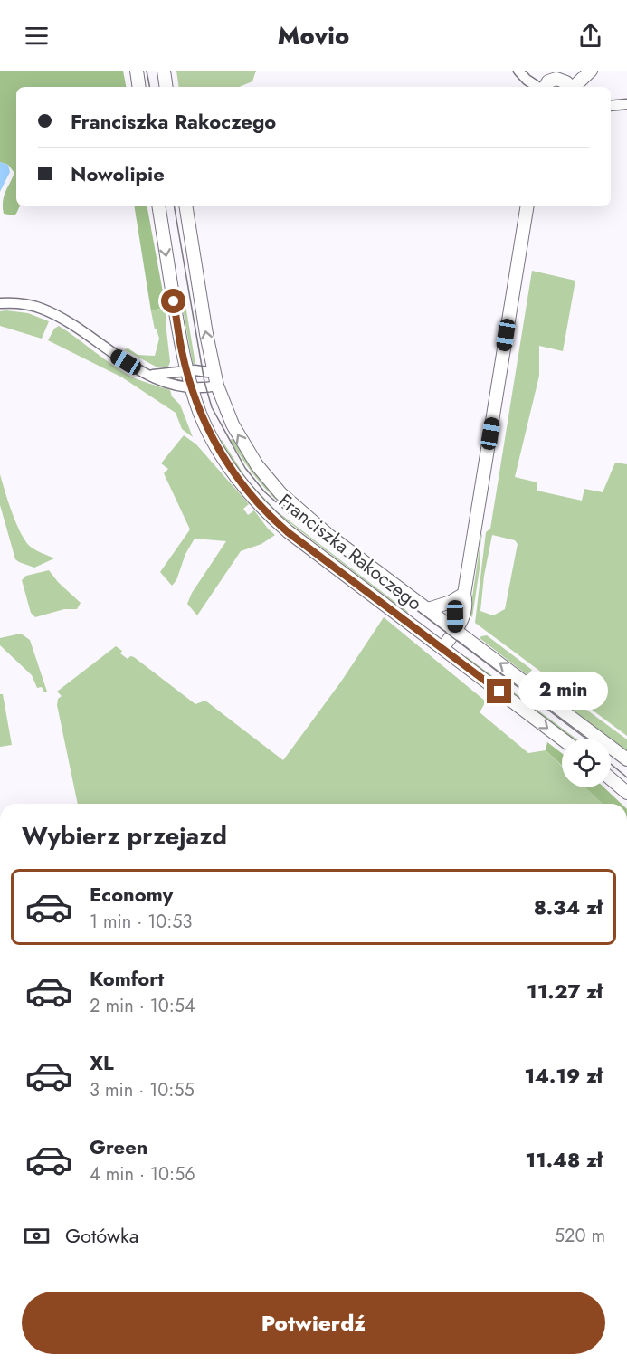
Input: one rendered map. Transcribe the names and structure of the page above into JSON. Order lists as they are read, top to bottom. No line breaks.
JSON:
{"streets":{"main road":["Franciszka Rakoczego"]},"page":{"header":"Movio","banner":["Franciszka Rakoczego","Nowolipie"],"bubble":"2 min","heading":"Wybierz przejazd","list":[{"name":"Economy","note":"1 min · 10:53","value":"8.34 zł"},{"name":"Komfort","note":"2 min · 10:54","value":"11.27 zł"},{"name":"XL","note":"3 min · 10:55","value":"14.19 zł"},{"name":"Green","note":"4 min · 10:56","value":"11.48 zł"}],"pay":["Gotówka","520 m"],"buttons":"Potwierdź"}}
